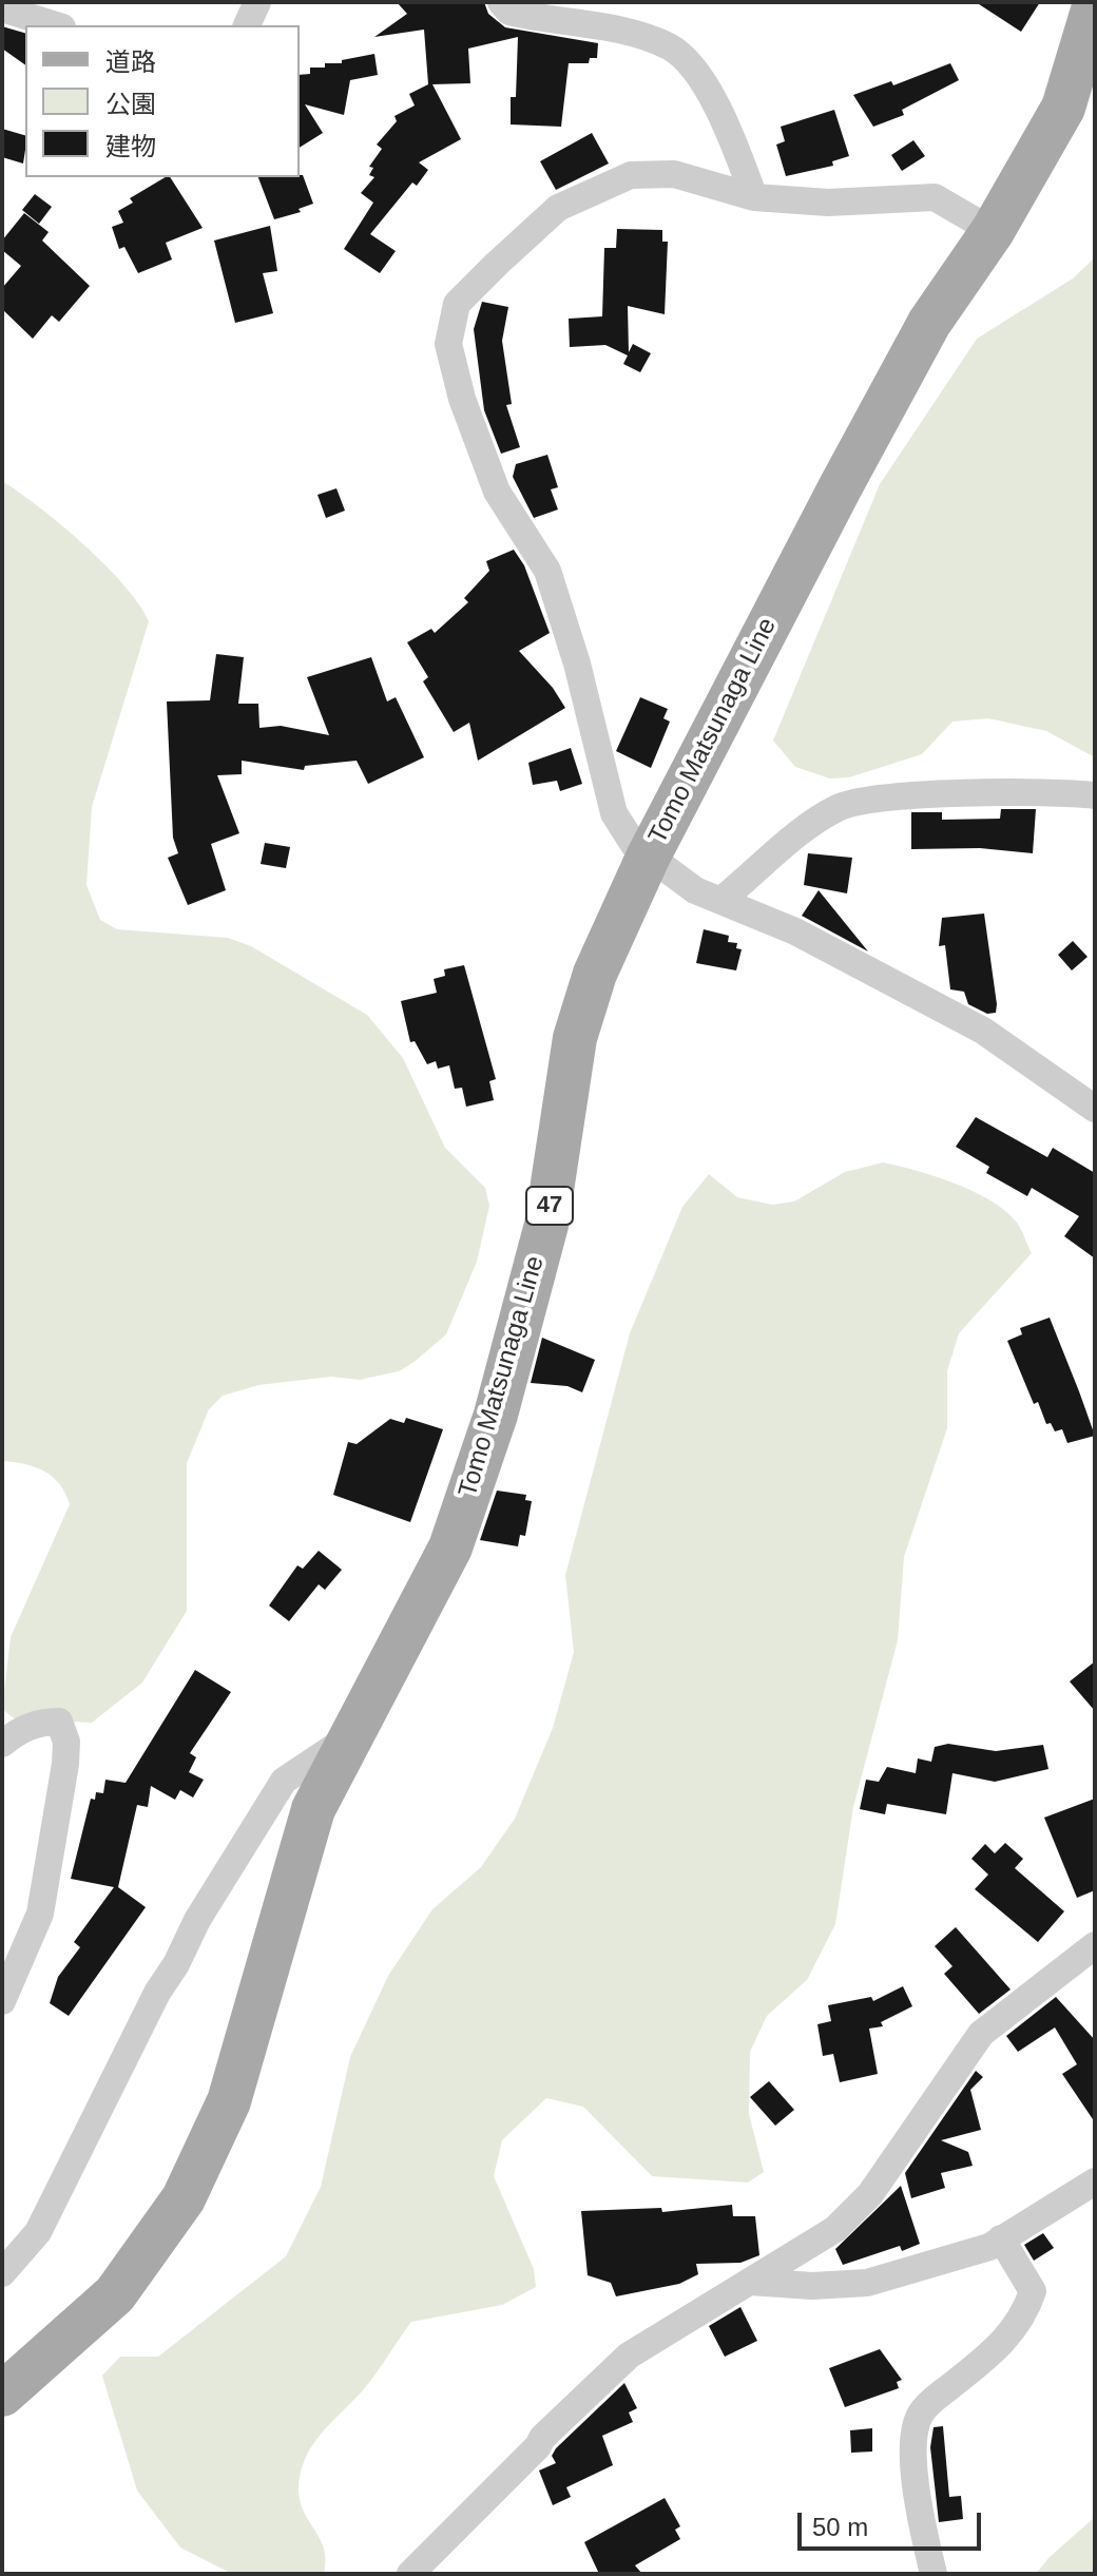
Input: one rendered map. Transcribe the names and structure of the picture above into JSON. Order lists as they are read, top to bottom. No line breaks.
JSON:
{"streets":{"main road":["Tomo Matsunaga Line","47"]},"legend":["道路","公園","建物"],"scale_bar":"50 m"}
